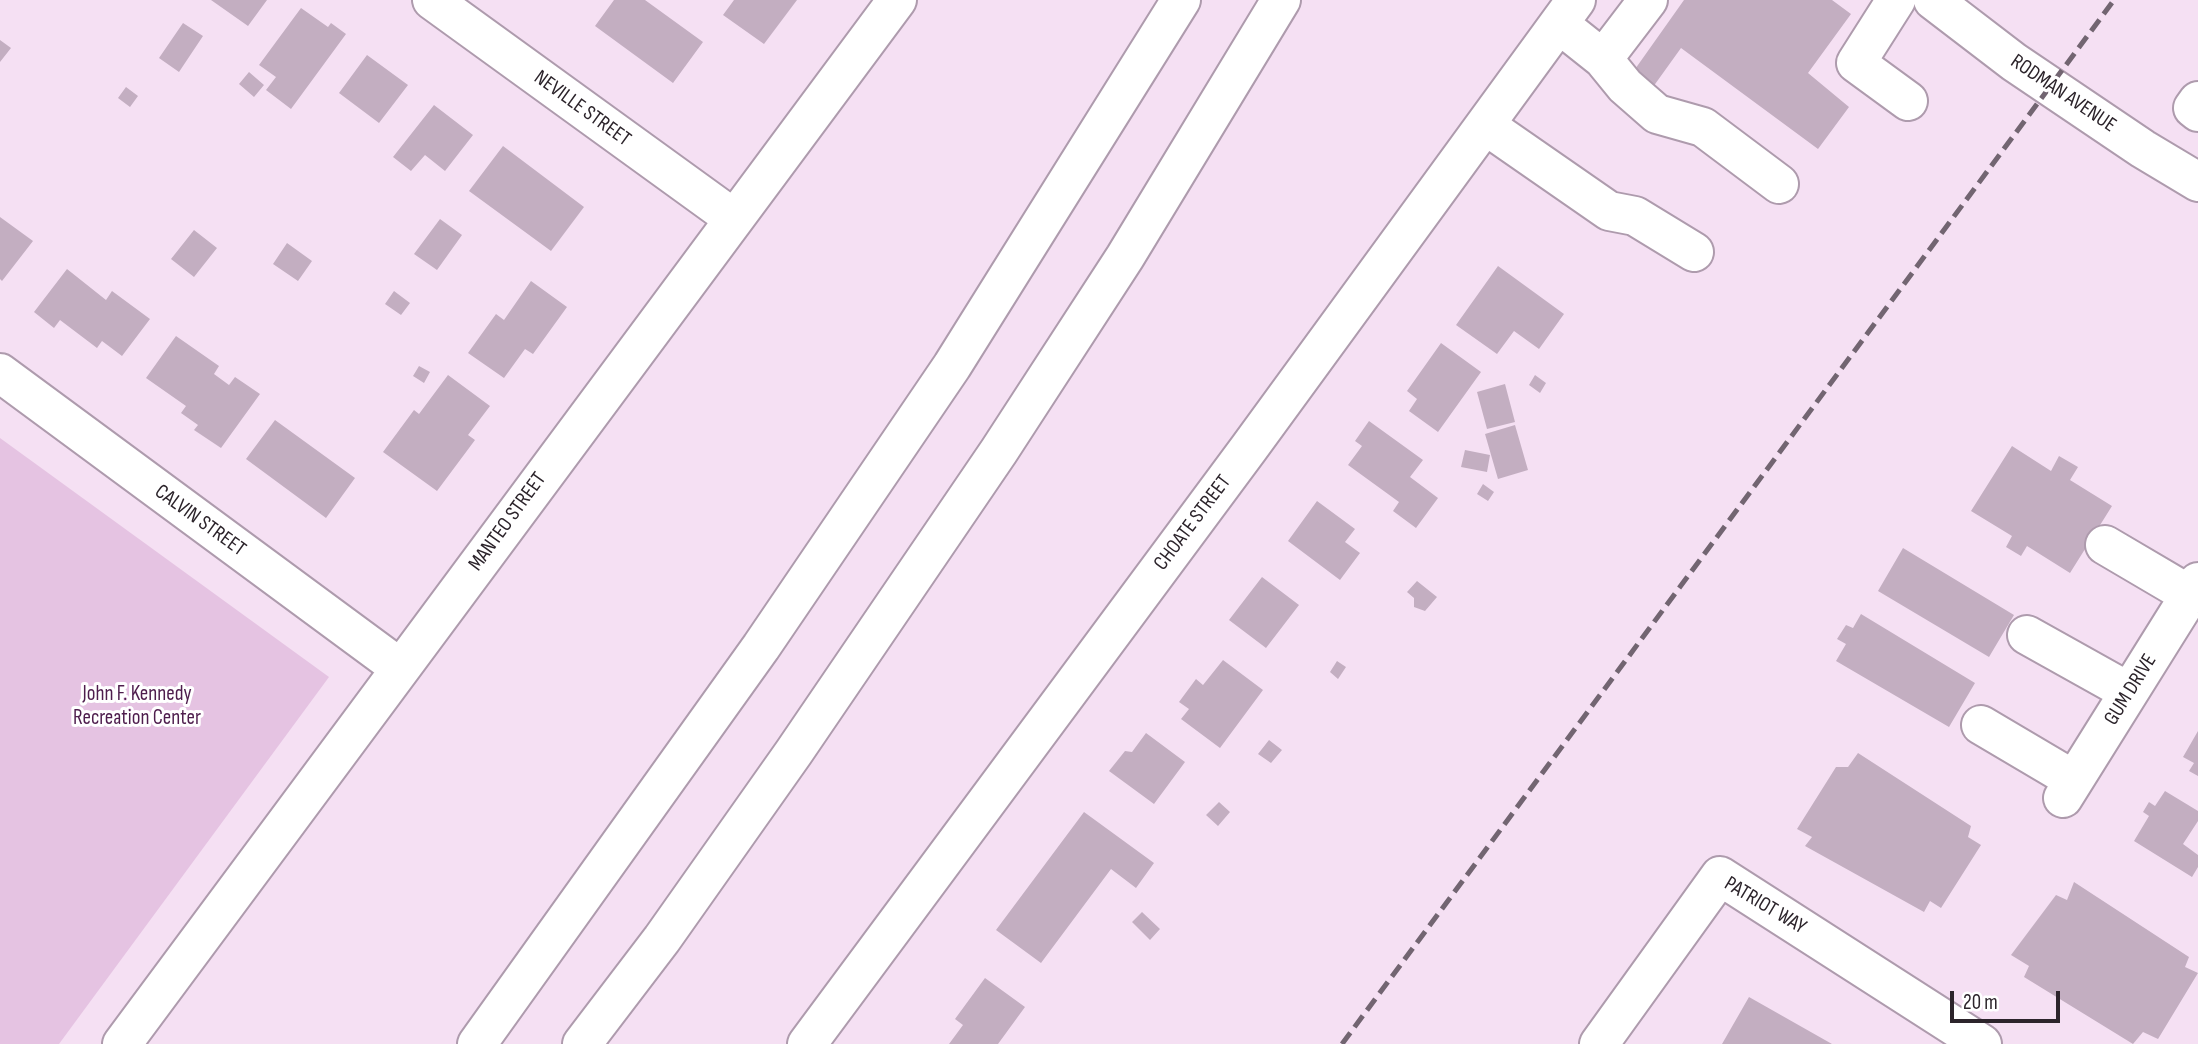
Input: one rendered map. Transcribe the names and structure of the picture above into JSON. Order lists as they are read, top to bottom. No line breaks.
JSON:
{"streets":{"main road":["RODMAN AVENUE","NEVILLE STREET","CALVIN STREET","MANTEO STREET","CHOATE STREET","GUM DRIVE","PATRIOT WAY"]},"crossings":[["NEVILLE STREET","MANTEO STREET"],["CALVIN STREET","MANTEO STREET"]],"parks":["John F. Kennedy Recreation Center"],"scale_bar":"20 m"}
